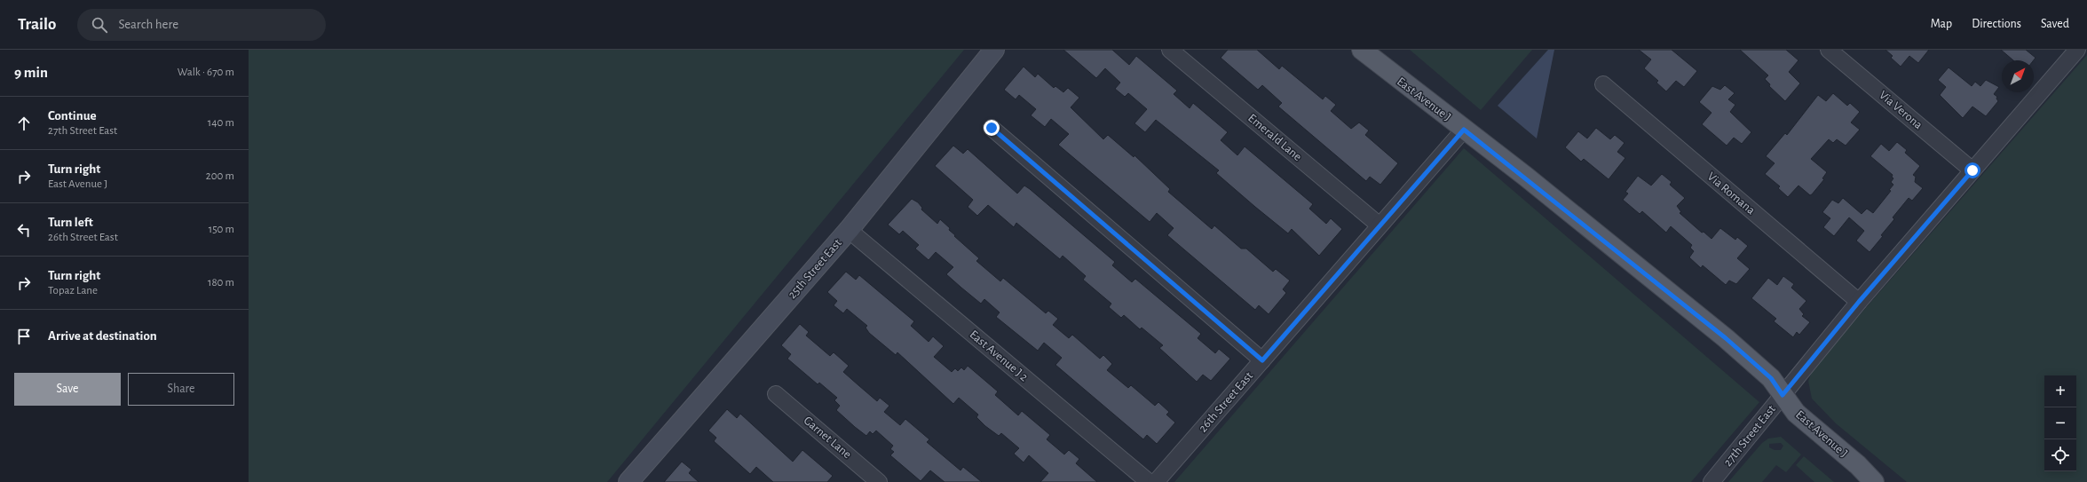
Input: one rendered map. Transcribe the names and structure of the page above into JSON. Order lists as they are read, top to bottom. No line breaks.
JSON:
{"streets":{"main road":["East Avenue J"],"street":["Via Verona","Emerald Lane","Via Romana","25th Street East","East Avenue J 2","26th Street East","27th Street East","Garnet Lane"]},"crossings":[["East Avenue J","26th Street East"],["East Avenue J","27th Street East"],["Via Verona","27th Street East"],["Emerald Lane","26th Street East"],["Via Romana","27th Street East"],["25th Street East","East Avenue J 2"]],"north":"top right","page":{"header":"Trailo","search":"Search here","nav":["Map","Directions","Saved"],"heading":["9 min","Walk · 670 m"],"list":[["Continue","27th Street East","140 m"],["Turn right","East Avenue J","200 m"],["Turn left","26th Street East","150 m"],["Turn right","Topaz Lane","180 m"],"Arrive at destination"],"buttons":["Save","Share"],"map_buttons":["+","−"]}}
